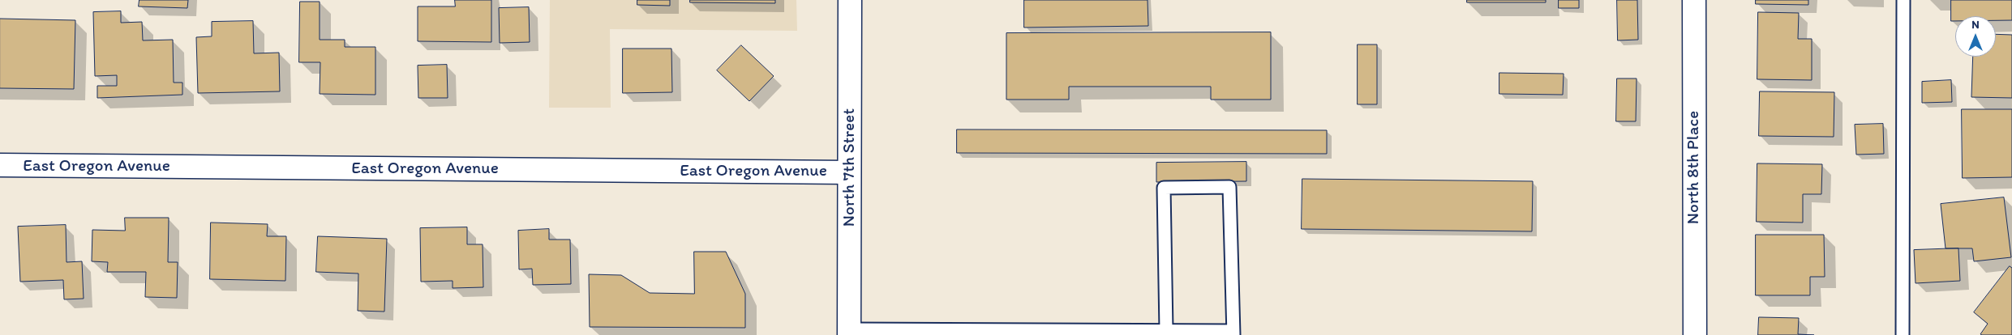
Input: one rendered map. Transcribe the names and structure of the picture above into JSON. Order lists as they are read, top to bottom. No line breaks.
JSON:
{"streets":{"street":["East Oregon Avenue","North 7th Street","North 8th Place"]},"crossings":[["East Oregon Avenue","North 7th Street"]],"north":"top"}
